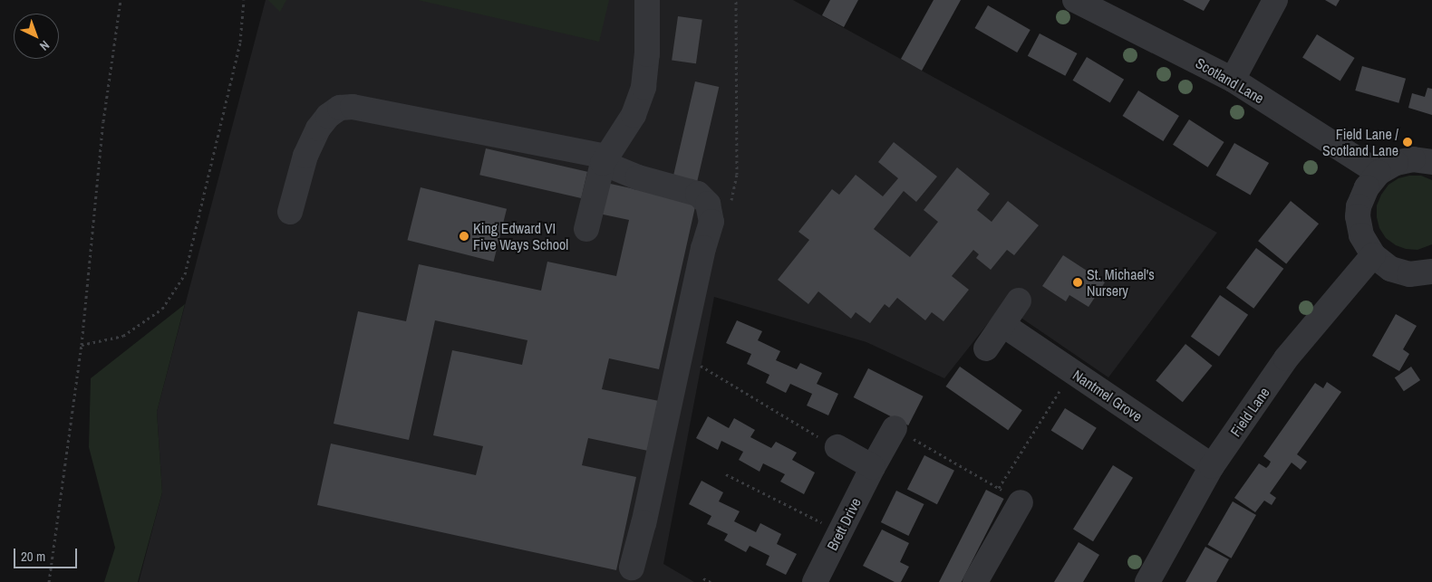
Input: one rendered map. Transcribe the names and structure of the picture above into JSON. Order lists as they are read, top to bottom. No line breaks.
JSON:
{"streets":{"street":["Scotland Lane","Nantmel Grove","Field Lane","Brett Drive"]},"crossings":[["Nantmel Grove","Field Lane"]],"places":["Field Lane / Scotland Lane","King Edward VI Five Ways School","St. Michael's Nursery"],"scale_bar":"20 m","north":"bottom right"}
